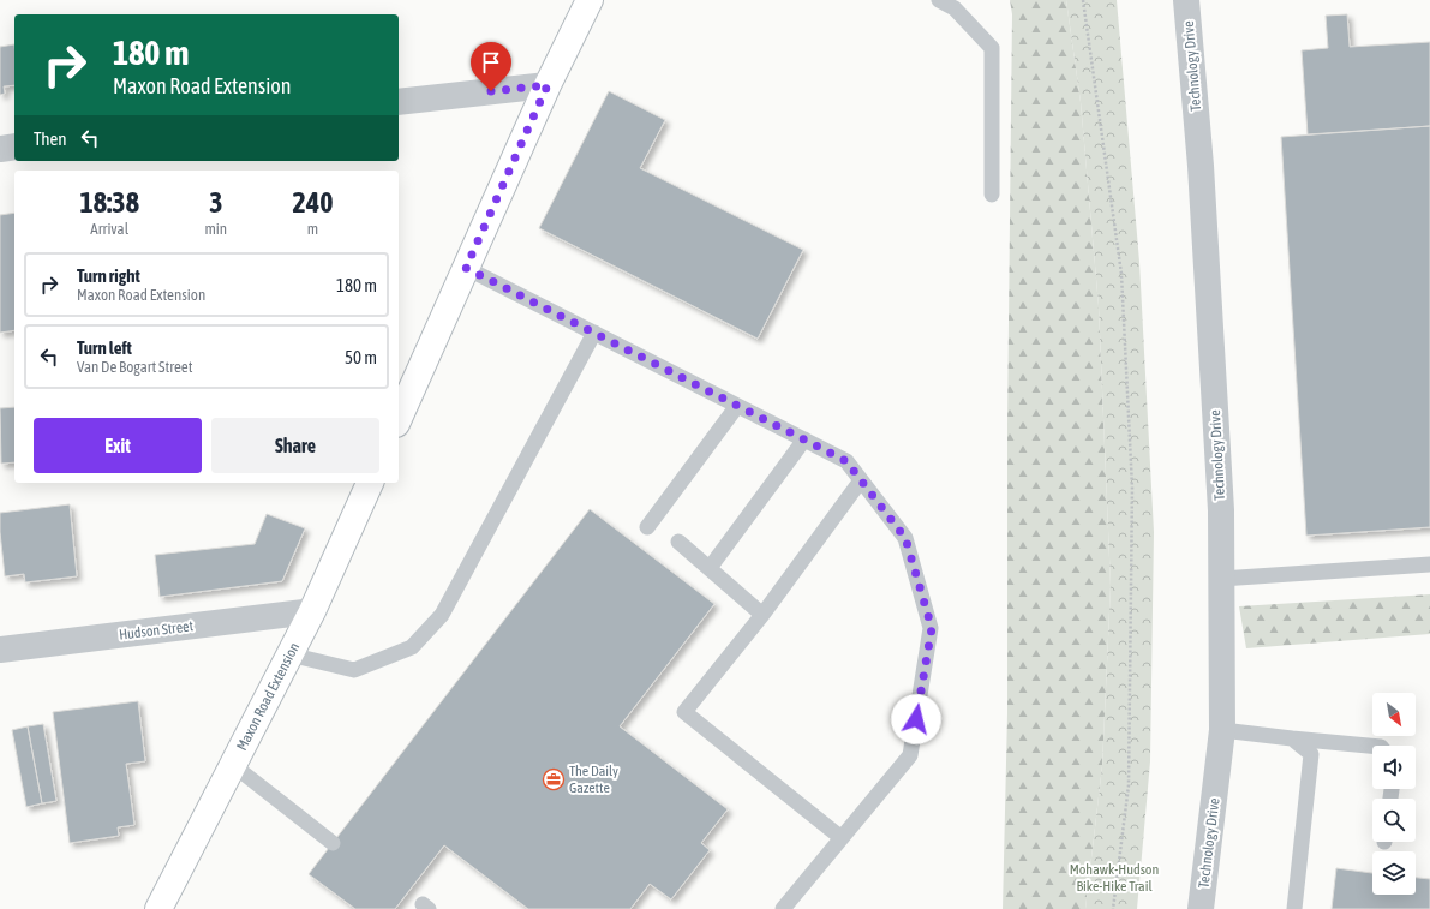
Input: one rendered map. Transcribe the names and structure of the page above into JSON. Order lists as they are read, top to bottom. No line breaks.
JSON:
{"streets":{"street":["Technology Drive","Hudson Street","Maxon Road Extension"]},"crossings":[["Hudson Street","Maxon Road Extension"]],"parks":["Mohawk-Hudson Bike-Hike Trail"],"places":{"office":["The Daily Gazette"]},"north":"bottom right","page":{"turn":["180 m","Maxon Road Extension"],"then":"Then","eta":["18:38","Arrival","3","min","240","m"],"list":[{"name":"Turn right","note":"Maxon Road Extension","value":"180 m"},{"name":"Turn left","note":"Van De Bogart Street","value":"50 m"}],"buttons":["Exit","Share"]}}
